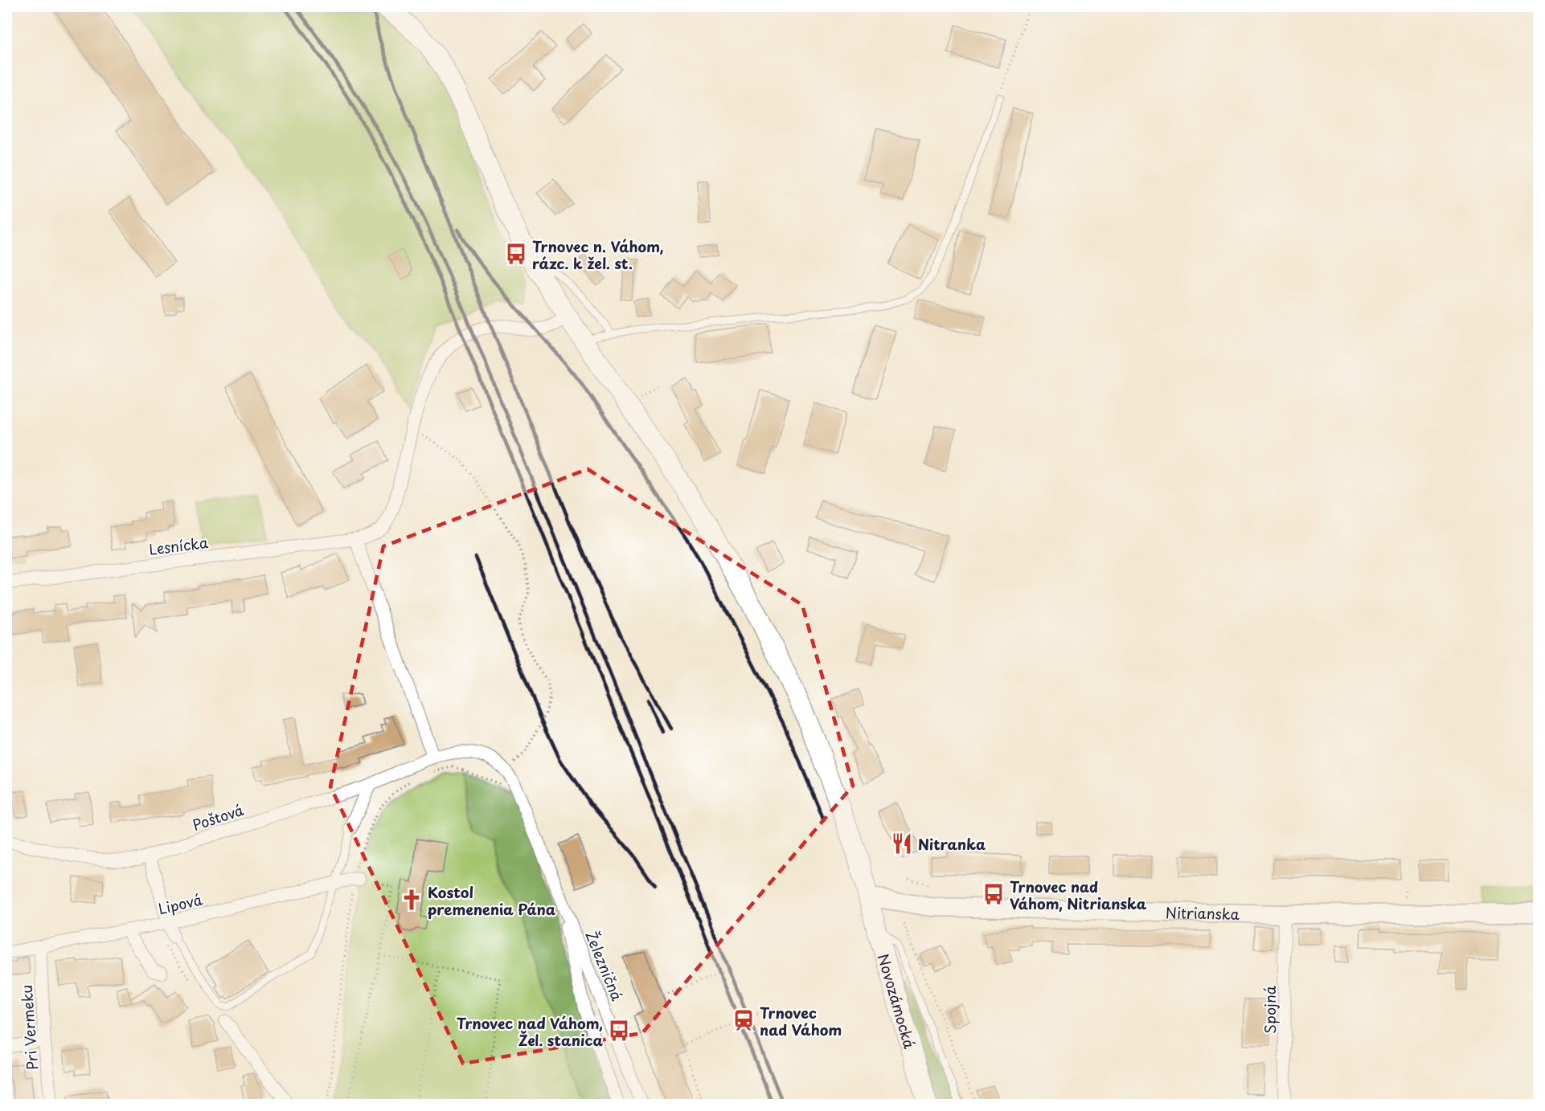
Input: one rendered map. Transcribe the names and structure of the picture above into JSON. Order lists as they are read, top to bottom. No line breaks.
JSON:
{"streets":{"main road":["Nitrianska","Novozámocká"],"street":["Lesnícka","Poštová","Lipová","Železničná","Spojná","Pri Vermeku"]},"crossings":[["Lesnícka","Novozámocká"],["Poštová","Železničná"],["Lipová","Pri Vermeku"],["Nitrianska","Novozámocká"],["Nitrianska","Spojná"]],"places":{"bus stop":["Trnovec n. Váhom, rázc. k žel. st.","Trnovec nad Váhom, Nitrianska","Trnovec nad Váhom, Žel. stanica"],"restaurant":["Nitranka"],"church":["Kostol premenenia Pána"],"station":["Trnovec nad Váhom"]}}
